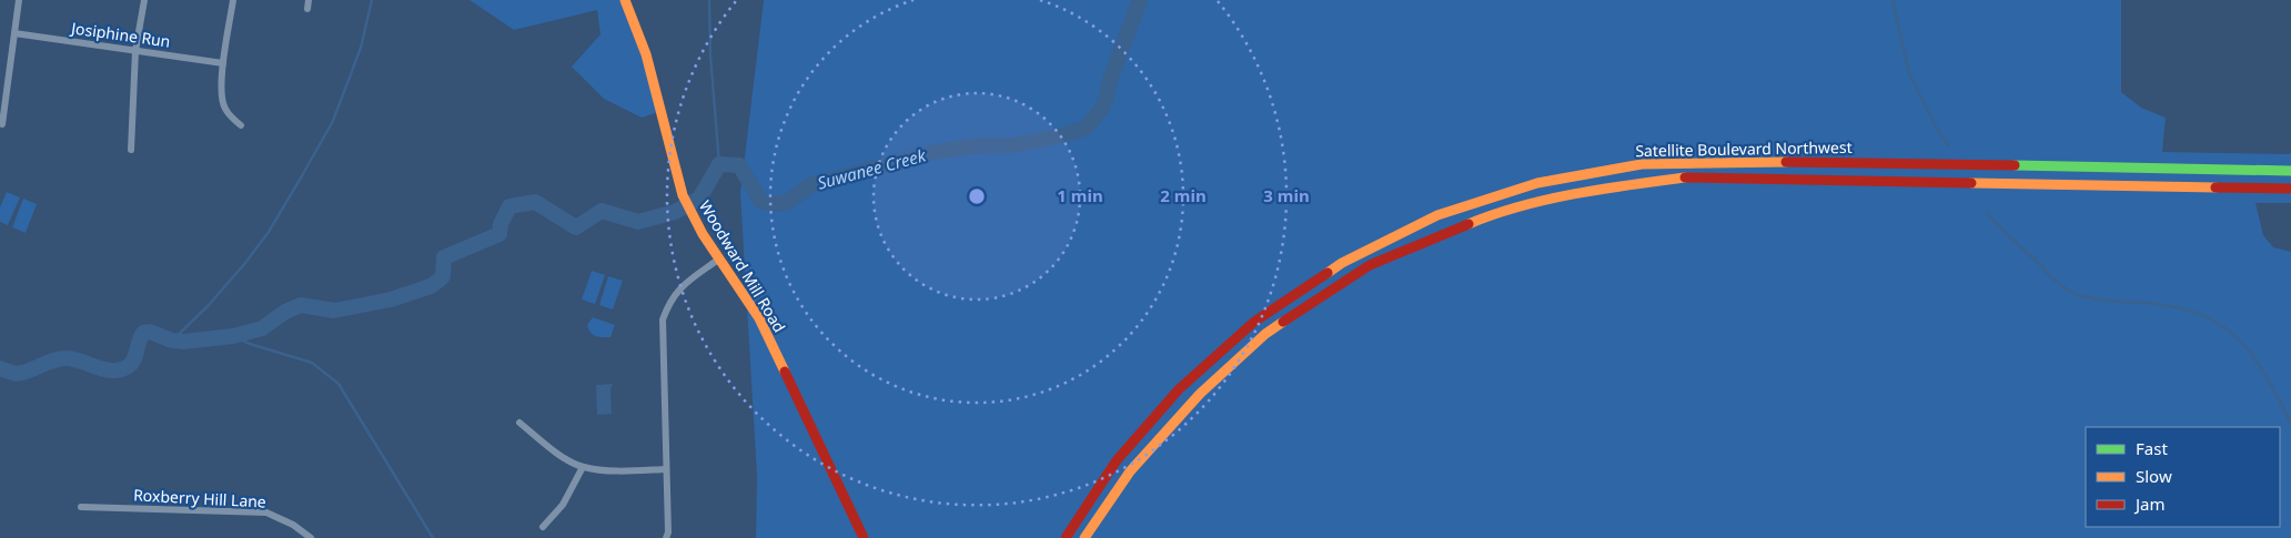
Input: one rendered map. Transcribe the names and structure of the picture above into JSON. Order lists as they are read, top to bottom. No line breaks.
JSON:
{"streets":{"main road":["Satellite Boulevard Northwest","Woodward Mill Road"],"street":["Josiphine Run","Roxberry Hill Lane"]},"water":["Suwanee Creek"],"legend":["Fast","Slow","Jam"],"rings":["1 min","2 min","3 min"]}
